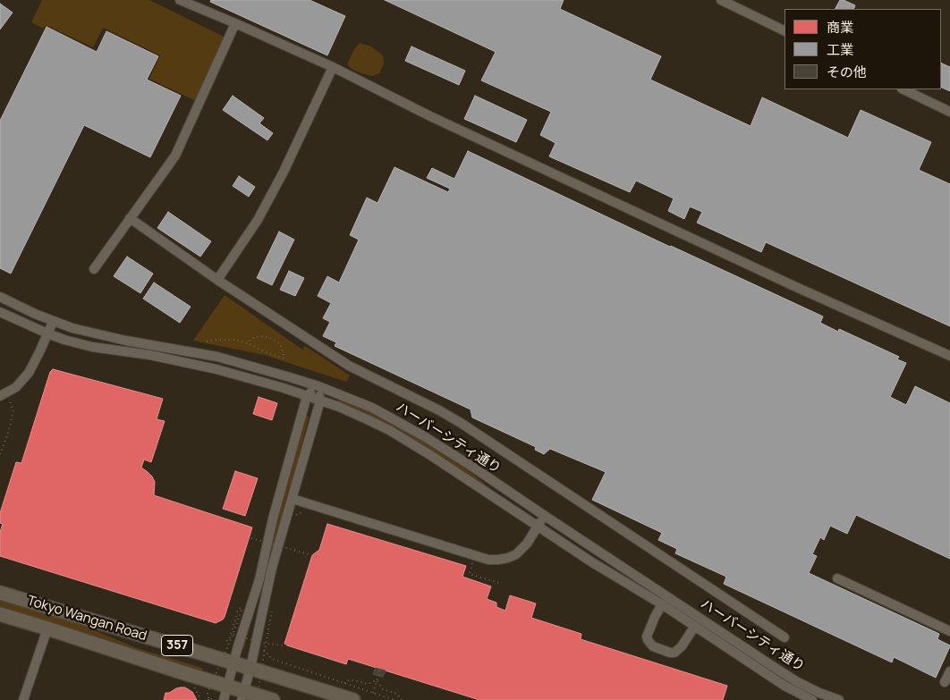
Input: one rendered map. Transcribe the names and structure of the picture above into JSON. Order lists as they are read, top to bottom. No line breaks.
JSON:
{"streets":{"highway":["Tokyo Wangan Road","357"],"street":["ハーバーシティ通り"]},"legend":["商業","工業","その他"]}
